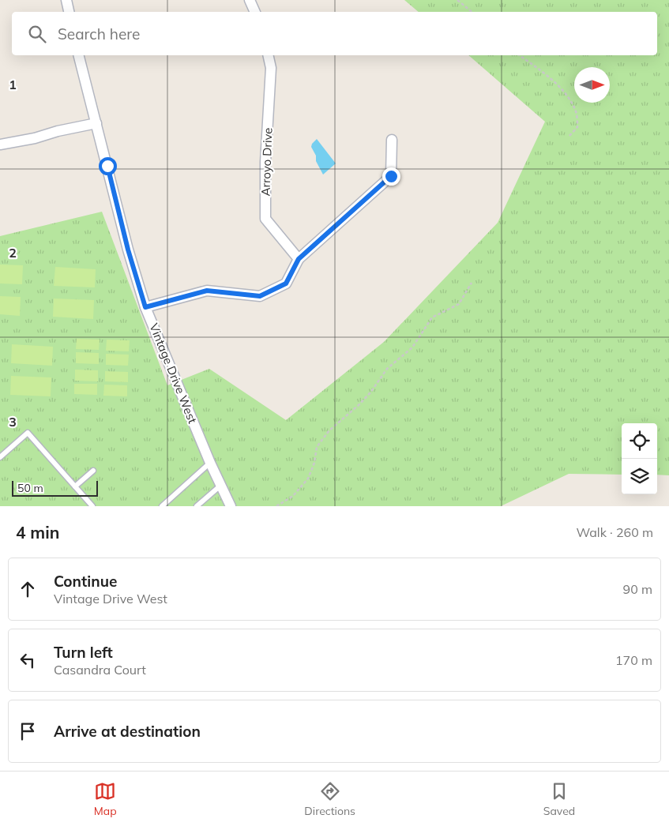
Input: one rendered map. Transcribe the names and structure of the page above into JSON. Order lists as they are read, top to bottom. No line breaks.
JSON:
{"streets":{"street":["Arroyo Drive","Vintage Drive West"]},"scale_bar":"50 m","north":"right","page":{"search":"Search here","scale":"50 m","heading":["4 min","Walk · 260 m"],"list":[["Continue","Vintage Drive West","90 m"],["Turn left","Casandra Court","170 m"],"Arrive at destination"],"nav":["Map","Directions","Saved"]},"grid":{"rows":["1","2","3"]}}
